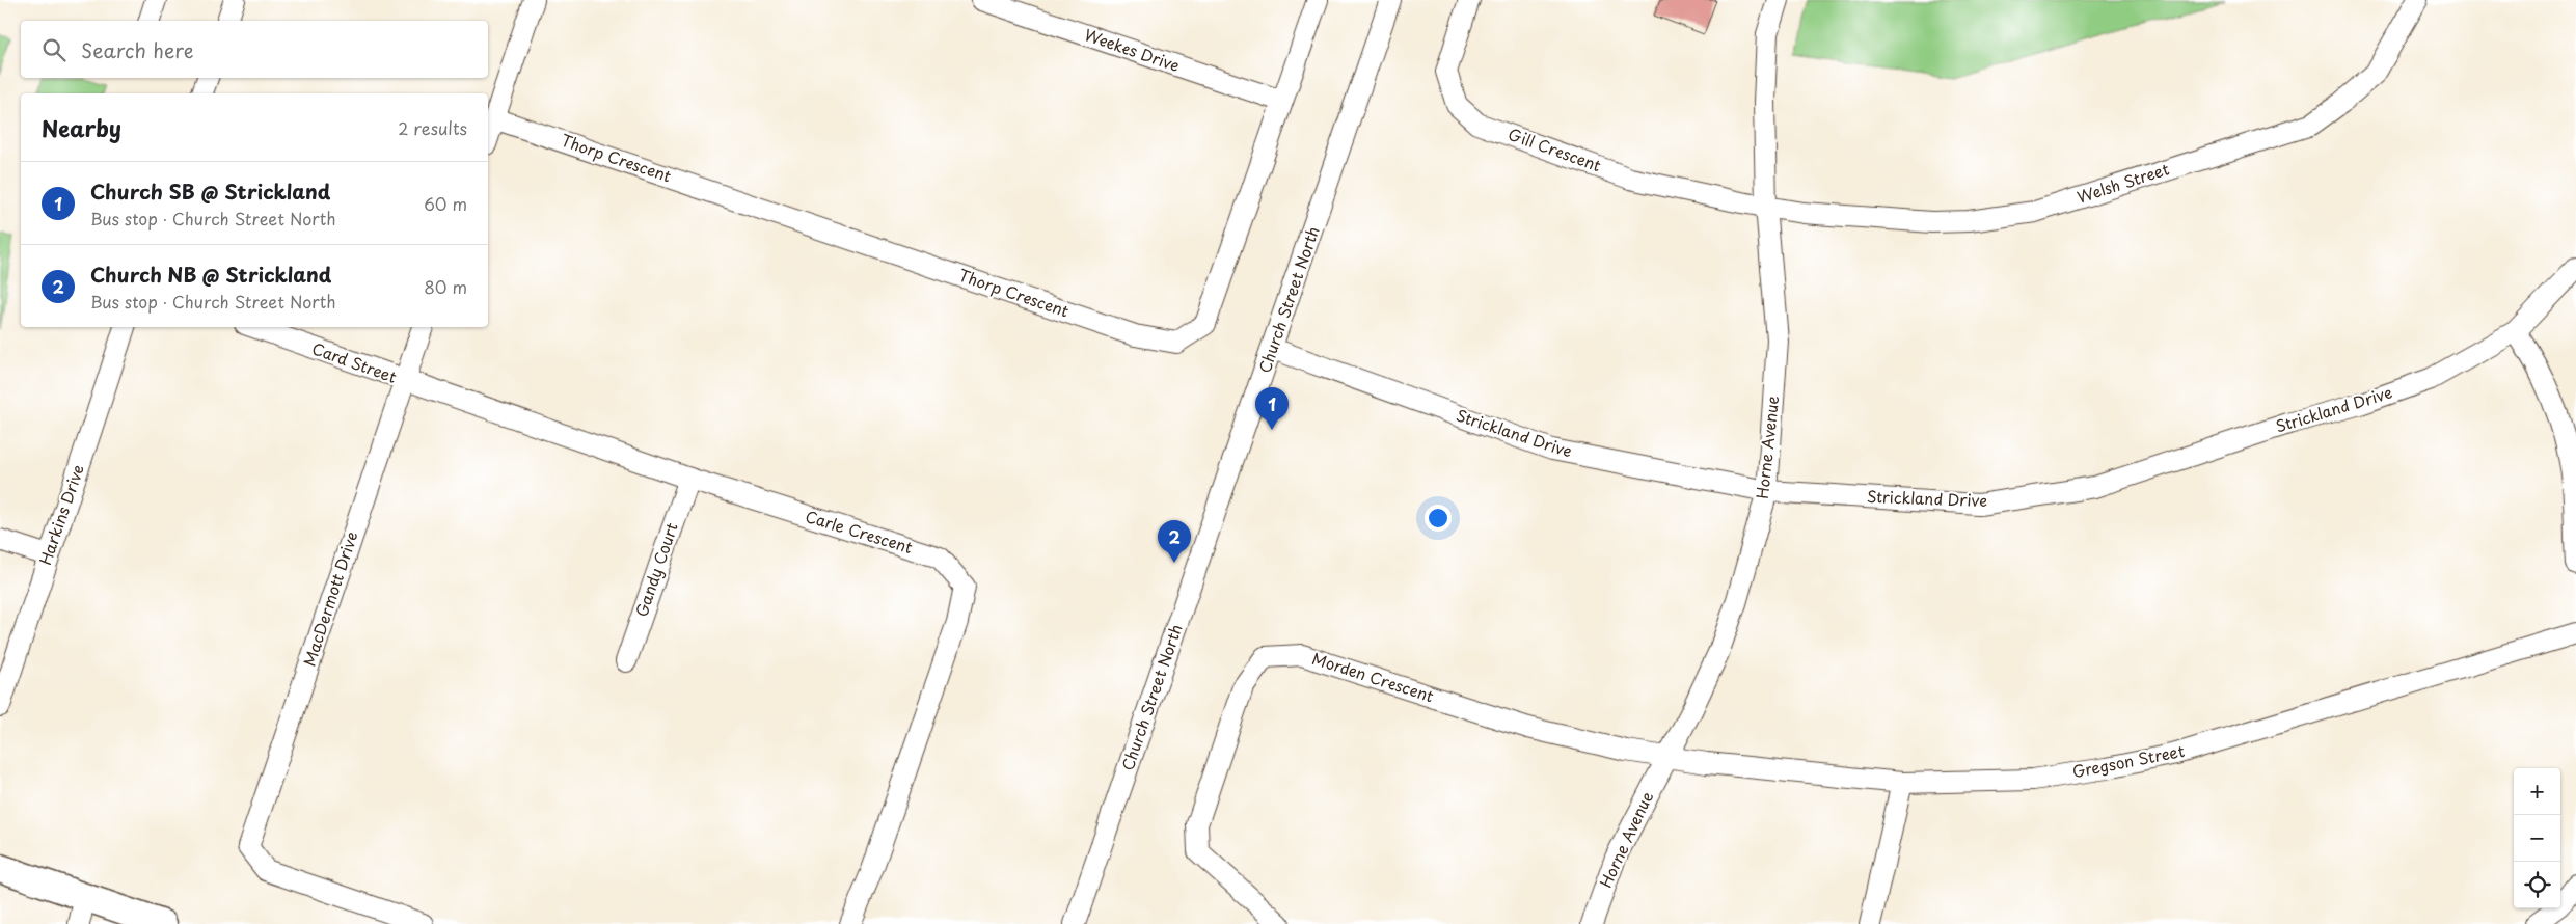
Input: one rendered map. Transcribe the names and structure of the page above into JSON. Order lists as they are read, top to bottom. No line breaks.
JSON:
{"streets":{"street":["Weekes Drive","Gill Crescent","Thorp Crescent","Welsh Street","Church Street North","Card Street","Strickland Drive","Horne Avenue","Harkins Drive","Carle Crescent","Gandy Court","MacDermott Drive","Morden Crescent","Gregson Street"]},"crossings":[["Weekes Drive","Thorp Crescent"],["Gill Crescent","Welsh Street"],["Gill Crescent","Horne Avenue"],["Welsh Street","Horne Avenue"],["Church Street North","Strickland Drive"],["Card Street","Carle Crescent"],["Card Street","MacDermott Drive"],["Strickland Drive","Horne Avenue"],["Horne Avenue","Morden Crescent"],["Horne Avenue","Gregson Street"],["Carle Crescent","Gandy Court"],["Carle Crescent","MacDermott Drive"],["Morden Crescent","Gregson Street"]],"page":{"search":"Search here","heading":["Nearby","2 results"],"list":[{"mark":"1","name":"Church SB @ Strickland","note":"Bus stop · Church Street North","value":"60 m"},{"mark":"2","name":"Church NB @ Strickland","note":"Bus stop · Church Street North","value":"80 m"}],"pins":["1","2"],"map_buttons":["+","−"]}}
